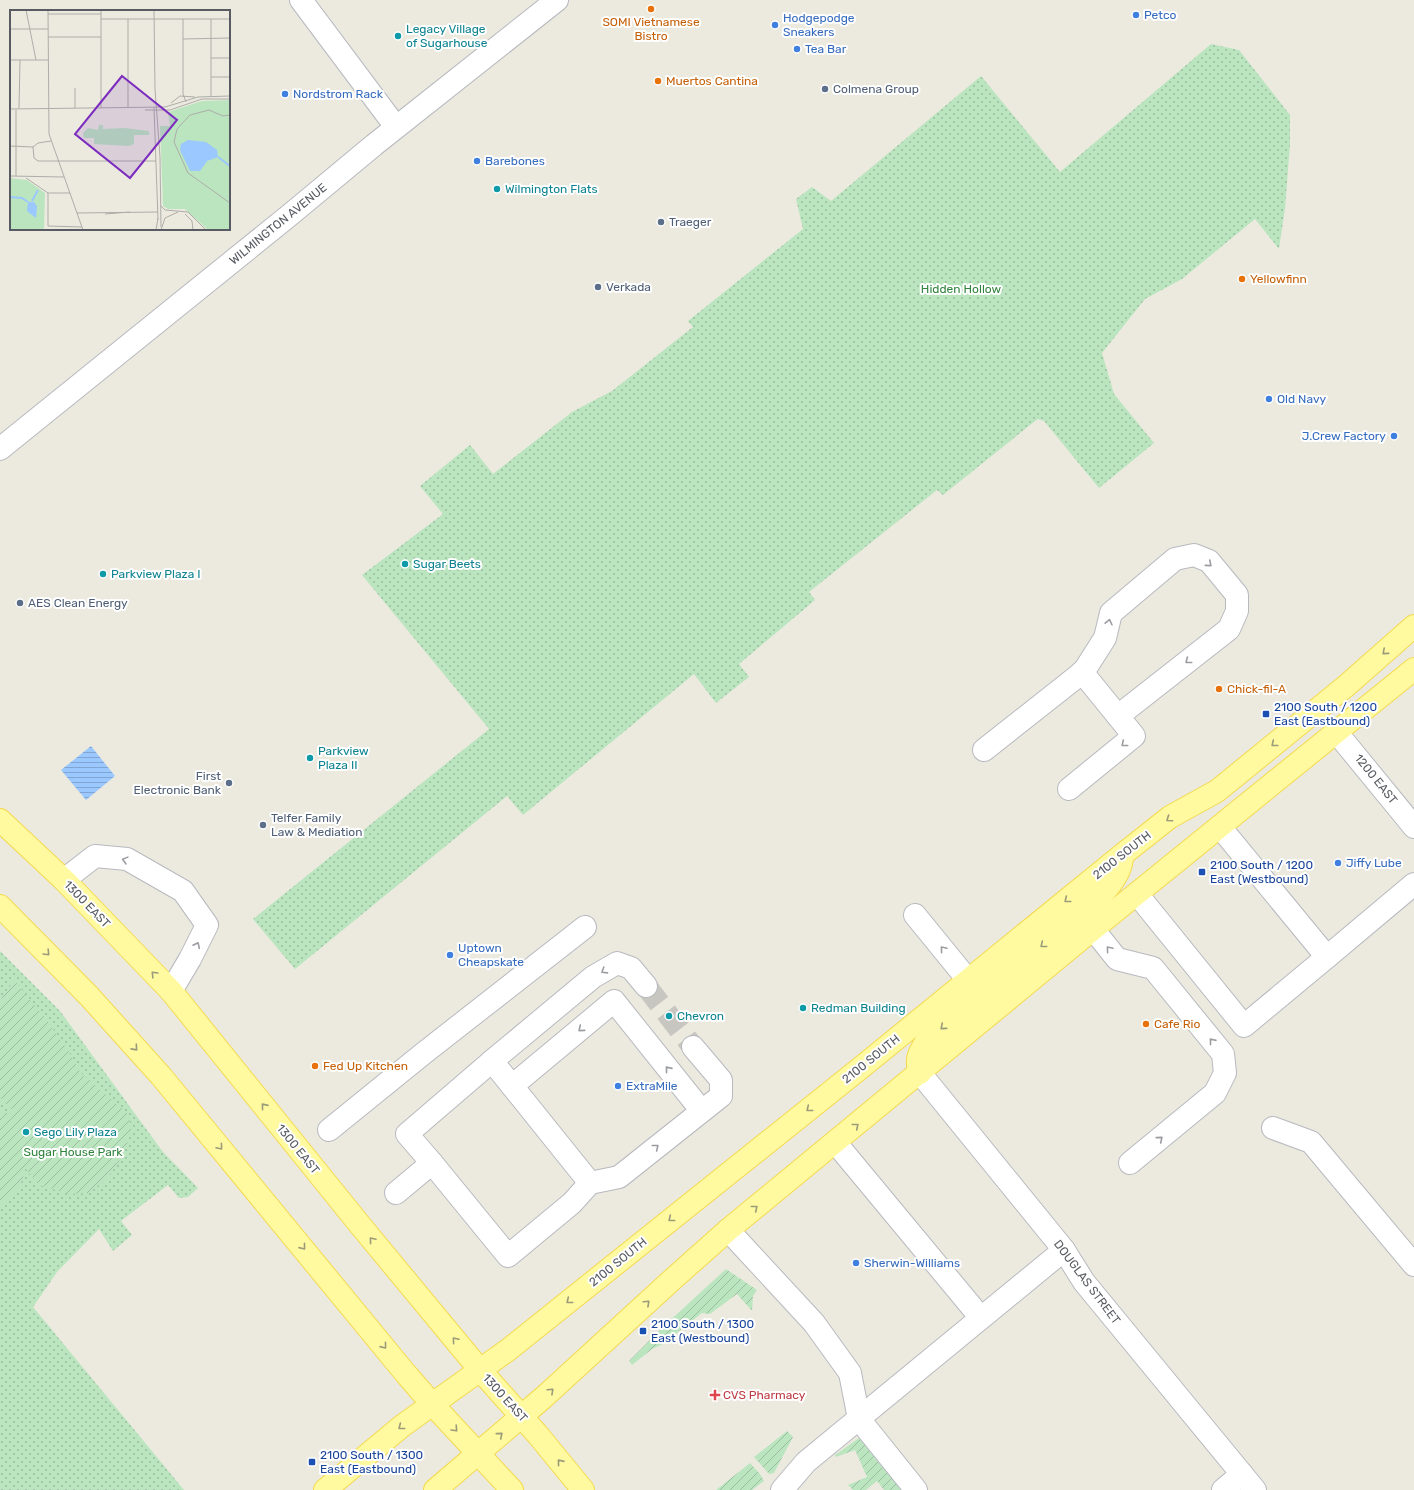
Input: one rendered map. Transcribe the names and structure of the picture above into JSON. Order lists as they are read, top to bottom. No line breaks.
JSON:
{"streets":{"main road":["2100 SOUTH","1300 EAST"],"street":["WILMINGTON AVENUE","1200 EAST","DOUGLAS STREET"]},"crossings":[["2100 SOUTH","1300 EAST"]],"parks":["Hidden Hollow","Sugar House Park"],"places":{"other":["SOMI Vietnamese Bistro","Petco","Hodgepodge Sneakers","Legacy Village of Sugarhouse","Tea Bar","Muertos Cantina","Colmena Group","Nordstrom Rack","Barebones","Wilmington Flats","Traeger","Yellowfinn","Verkada","Old Navy","J.Crew Factory","Sugar Beets","Parkview Plaza I","AES Clean Energy","Chick-fil-A","Parkview Plaza II","First Electronic Bank","Telfer Family Law & Mediation","Jiffy Lube","Uptown Cheapskate","Redman Building","Chevron","Cafe Rio","Fed Up Kitchen","ExtraMile","Sego Lily Plaza","Sherwin-Williams"],"transit":["2100 South / 1200 East (Eastbound)","2100 South / 1200 East (Westbound)","2100 South / 1300 East (Westbound)","2100 South / 1300 East (Eastbound)"],"health":["CVS Pharmacy"]}}
